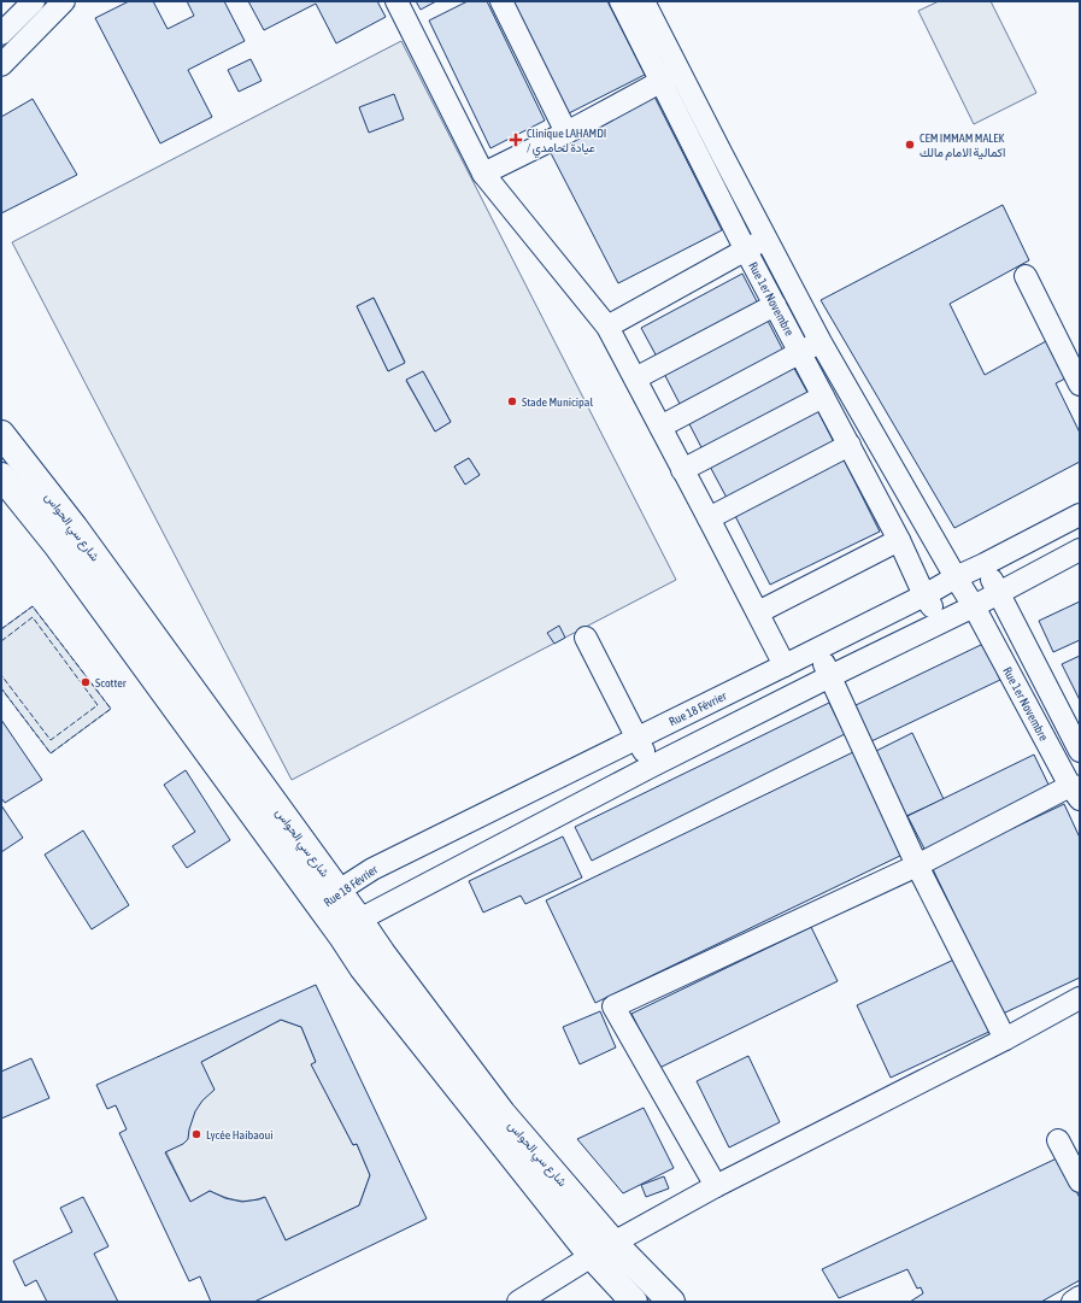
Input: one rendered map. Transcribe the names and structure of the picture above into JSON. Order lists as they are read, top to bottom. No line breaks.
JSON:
{"streets":{"main road":["شارع سي الحواس"],"street":["Rue 1er Novembre","Rue 18 Février"]},"crossings":[["Rue 1er Novembre","Rue 18 Février"],["شارع سي الحواس","Rue 18 Février"]],"places":{"health":["Clinique LAHAMDI / عيادة لحامدي"],"other":["CEM IMMAM MALEK اكمالية الامام مالك","Stade Municipal","Scotter","Lycée Haibaoui"]}}
